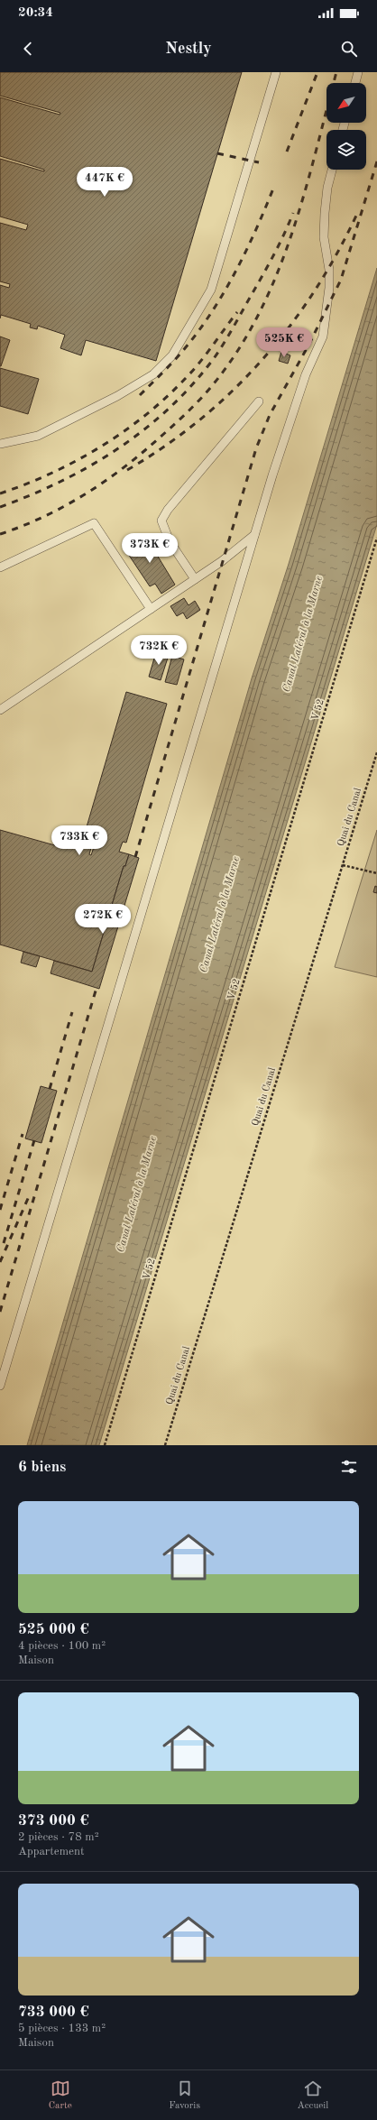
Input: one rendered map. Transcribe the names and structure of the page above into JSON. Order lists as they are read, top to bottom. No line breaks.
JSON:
{"streets":{"path":["V 52","Quai du Canal"]},"water":["Canal Latéral à la Marne"],"north":"bottom left","page":{"status":"20:34","header":"Nestly","price":["447K €","525K €","373K €","732K €","733K €","272K €"],"heading":"6 biens","list":[{"name":"525 000 €","note":"4 pièces · 100 m² · Maison"},{"name":"373 000 €","note":"2 pièces · 78 m² · Appartement"},{"name":"733 000 €","note":"5 pièces · 133 m² · Maison"}],"tabs":["Carte","Favoris","Accueil"]}}
